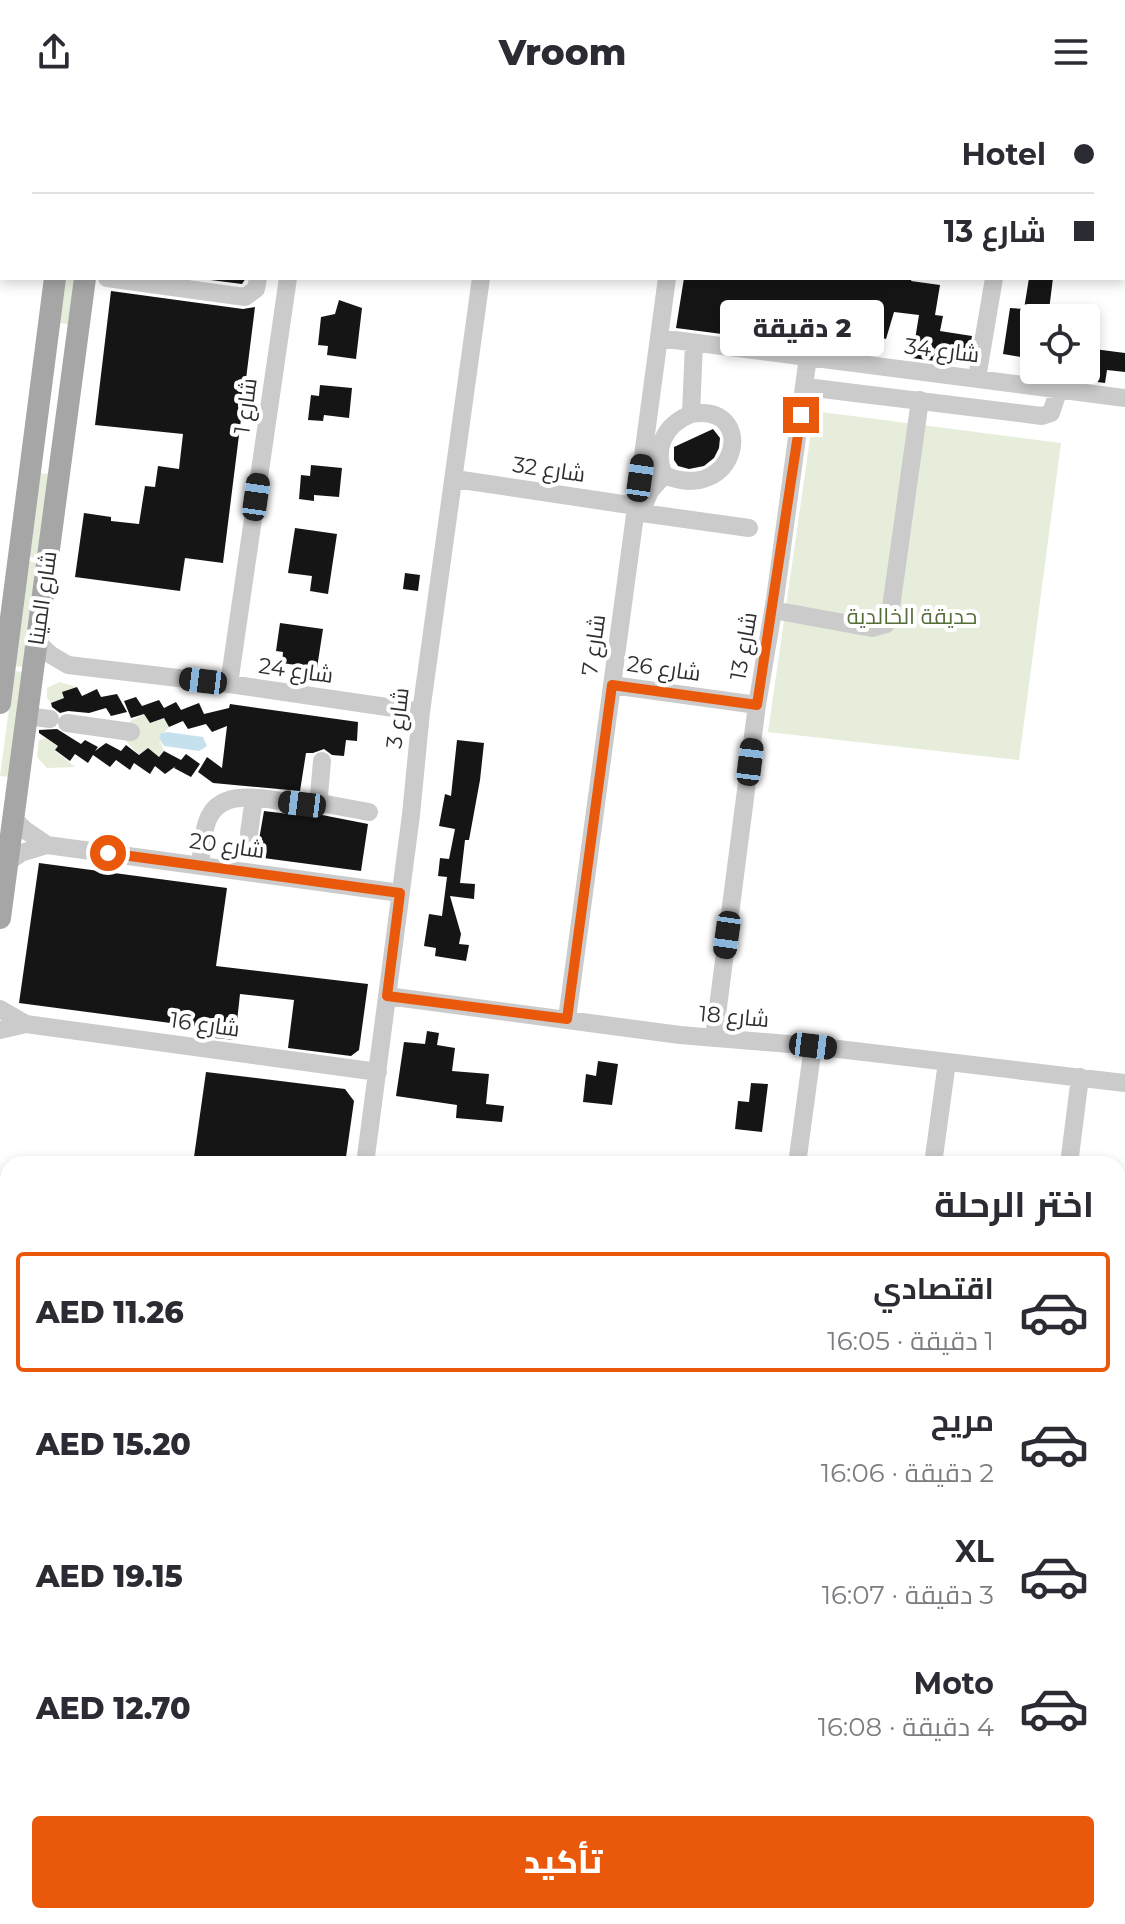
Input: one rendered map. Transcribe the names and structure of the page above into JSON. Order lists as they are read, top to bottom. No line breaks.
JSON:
{"streets":{"main road":["شارع المينا"],"street":["شارع 34","شارع 1","شارع 32","شارع 7","شارع 13","شارع 26","شارع 24","شارع 3","شارع 20","شارع 18","شارع 16"]},"crossings":[["شارع 34","شارع 7"],["شارع 34","شارع 13"],["شارع 1","شارع 24"],["شارع 32","شارع 7"],["شارع 32","شارع 3"],["شارع المينا","شارع 24"],["شارع 7","شارع 26"],["شارع 7","شارع 18"],["شارع 13","شارع 26"],["شارع 13","شارع 18"],["شارع 24","شارع 3"],["شارع 3","شارع 20"],["شارع 3","شارع 18"],["شارع 3","شارع 16"]],"parks":["حديقة الخالدية"],"page":{"header":"Vroom","banner":["Hotel","شارع 13"],"bubble":"2 دقيقة","heading":"اختر الرحلة","list":[{"name":"اقتصادي","note":"1 دقيقة · 16:05","value":"AED 11.26"},{"name":"مريح","note":"2 دقيقة · 16:06","value":"AED 15.20"},{"name":"XL","note":"3 دقيقة · 16:07","value":"AED 19.15"},{"name":"Moto","note":"4 دقيقة · 16:08","value":"AED 12.70"}],"buttons":"تأكيد"}}
